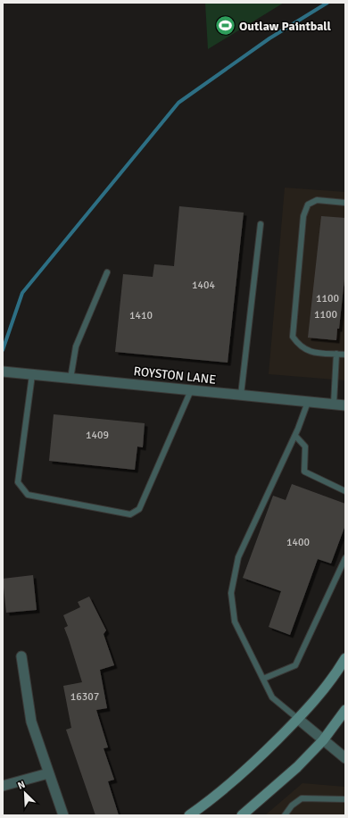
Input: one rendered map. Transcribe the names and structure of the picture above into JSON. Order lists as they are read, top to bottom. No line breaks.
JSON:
{"streets":{"street":["ROYSTON LANE"]},"places":{"sports":["Outlaw Paintball"]},"house_numbers":["1404","1100","1100","1410","1409","1400","16307"],"north":"top left"}
